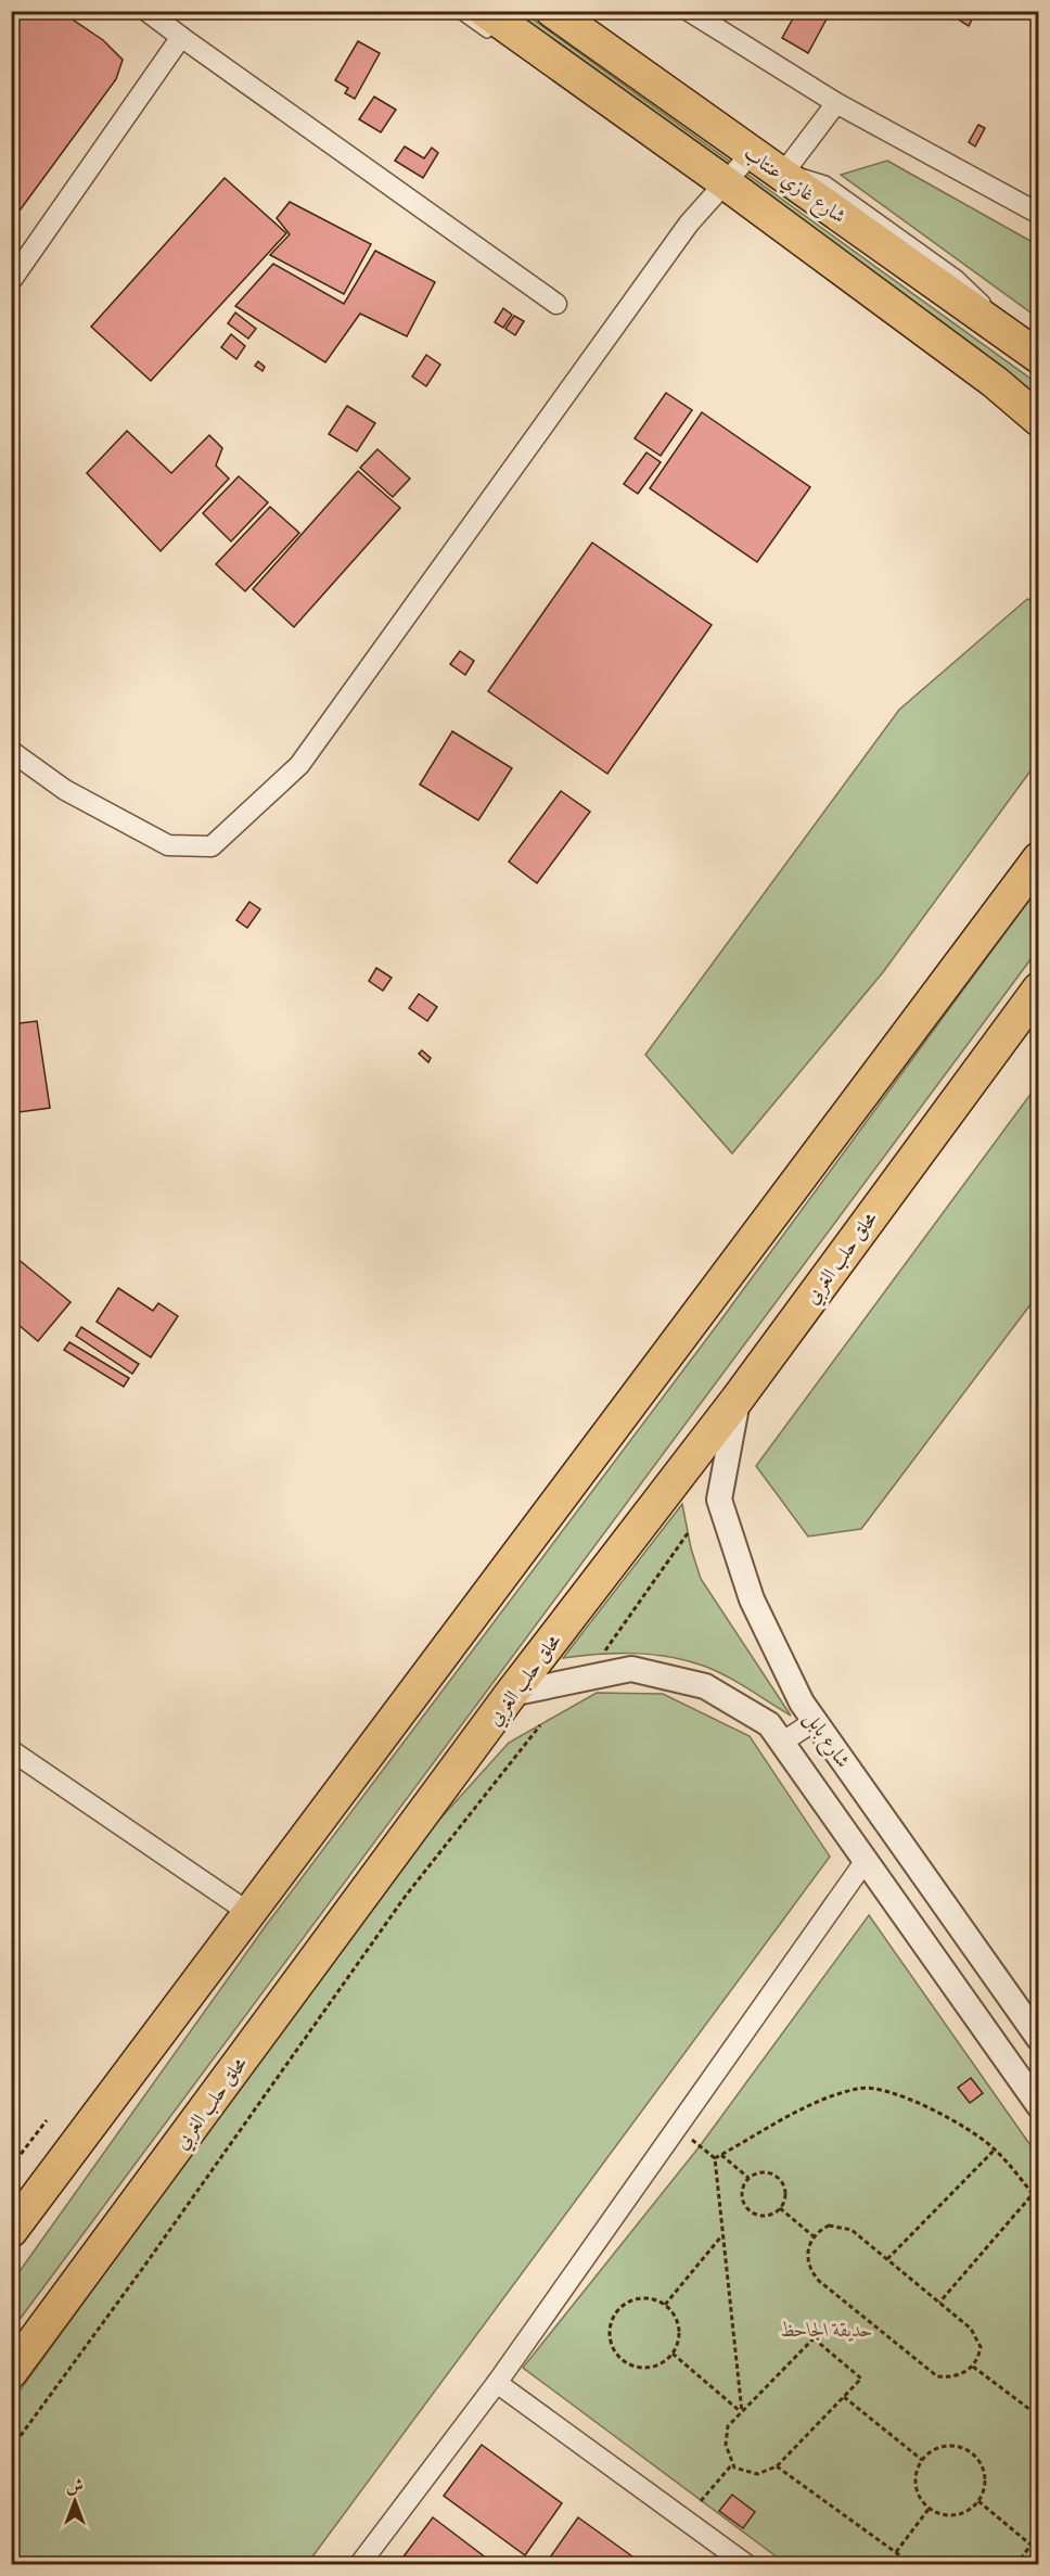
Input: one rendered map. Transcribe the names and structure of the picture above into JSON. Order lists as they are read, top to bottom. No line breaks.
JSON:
{"streets":{"highway":["شارع غازي عنتاب","محلق حلب الغربي"],"street":["شارع بابل"]},"crossings":[["محلق حلب الغربي","شارع بابل"]],"parks":["حديقة الجاحظ"],"north":"top"}
